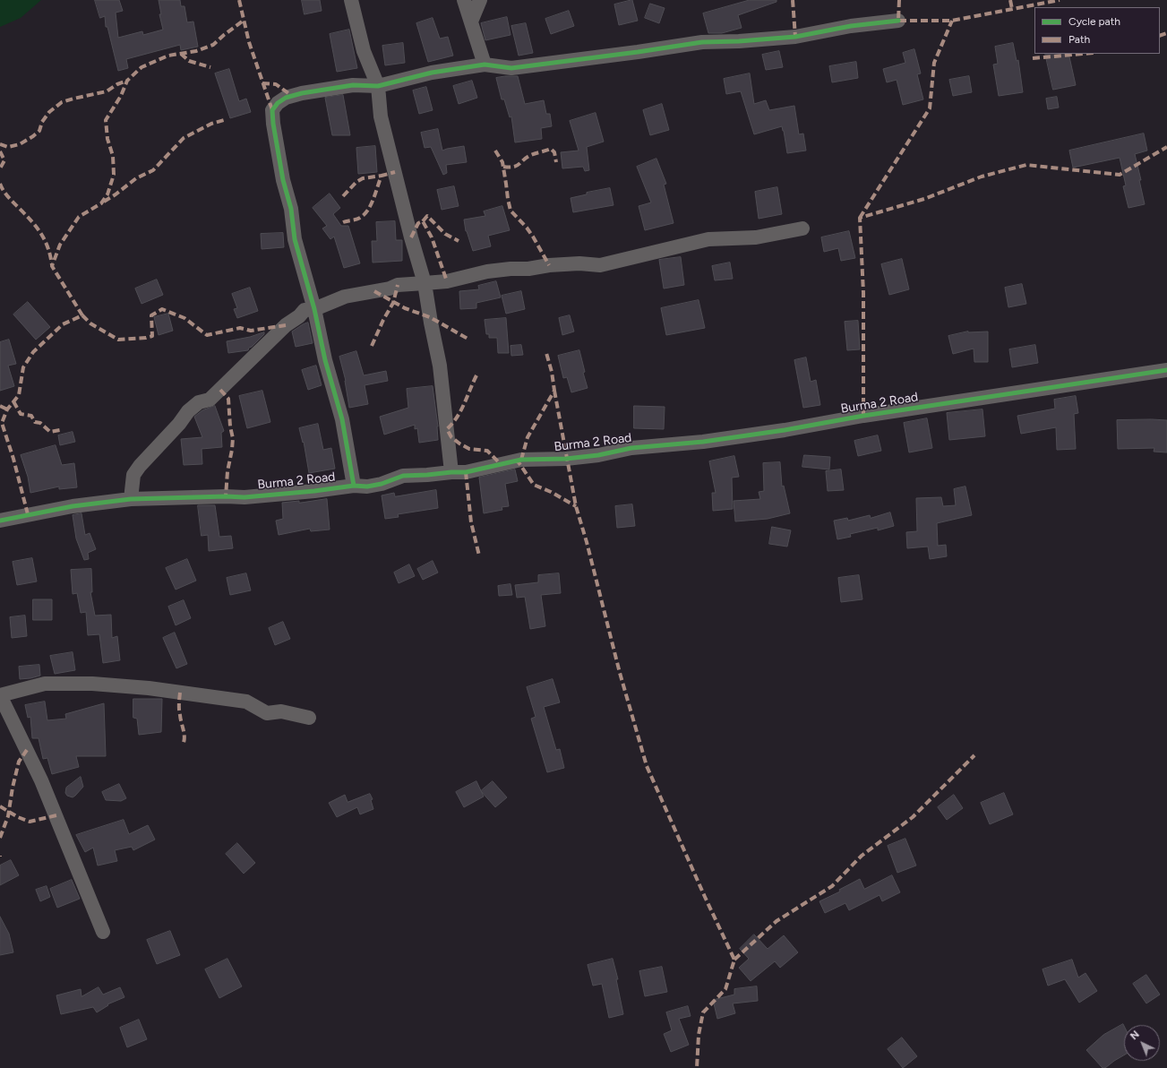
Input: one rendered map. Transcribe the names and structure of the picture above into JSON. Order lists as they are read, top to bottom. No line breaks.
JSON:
{"streets":{"street":["Burma 2 Road"]},"legend":["Cycle path","Path"],"north":"top left"}
